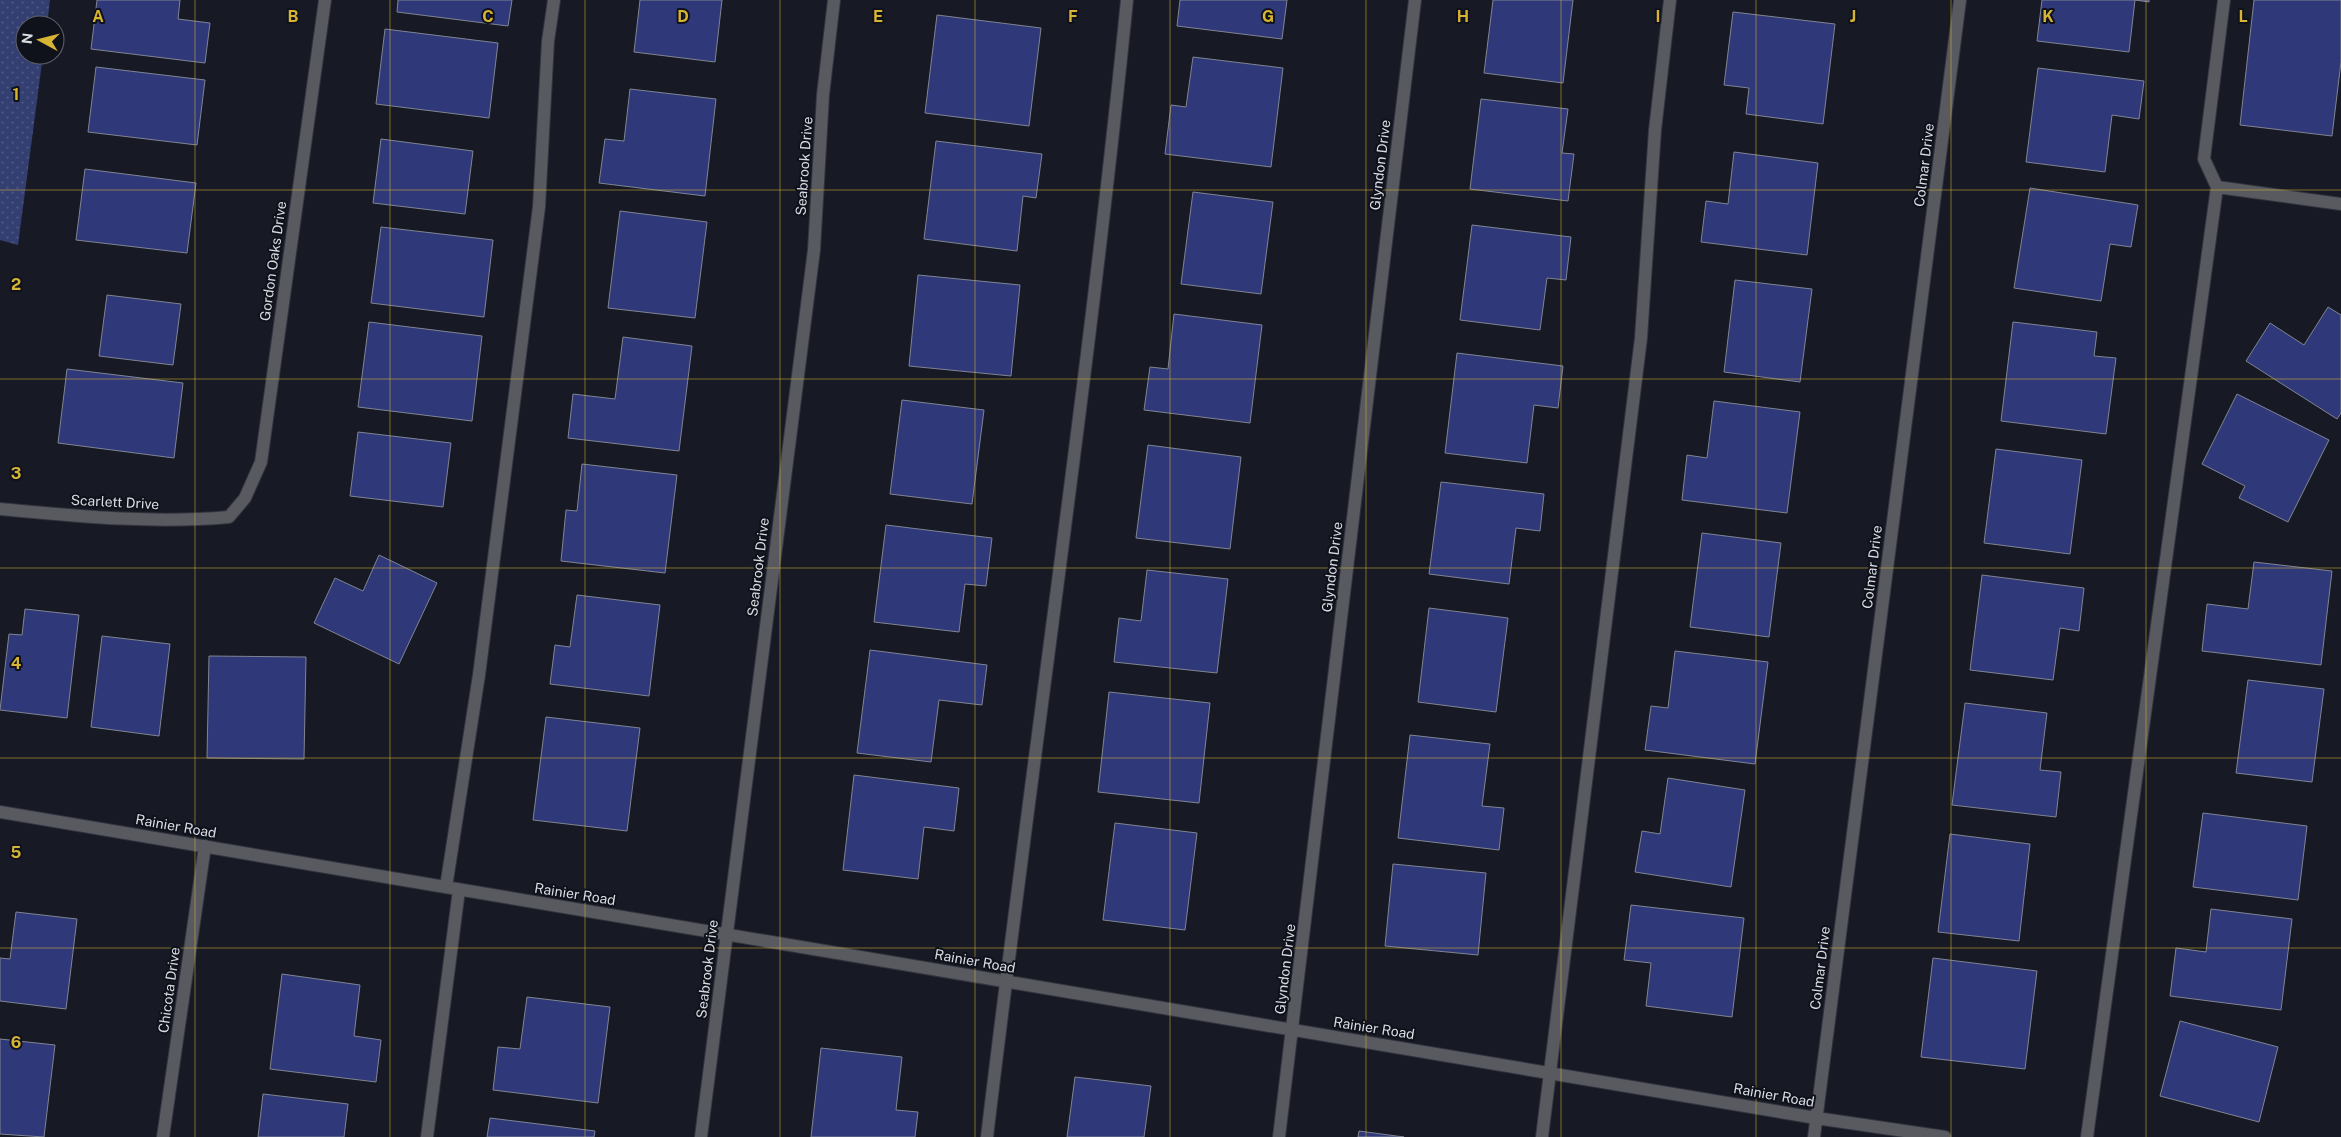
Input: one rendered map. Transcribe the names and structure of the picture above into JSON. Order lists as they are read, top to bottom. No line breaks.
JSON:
{"streets":{"street":["Glyndon Drive","Colmar Drive","Seabrook Drive","Gordon Oaks Drive","Scarlett Drive","Rainier Road","Chicota Drive"]},"crossings":[["Glyndon Drive","Rainier Road"],["Colmar Drive","Rainier Road"],["Seabrook Drive","Rainier Road"],["Gordon Oaks Drive","Scarlett Drive"],["Rainier Road","Chicota Drive"]],"north":"left","grid":{"columns":["A","B","C","D","E","F","G","H","I","J","K","L"],"rows":["1","2","3","4","5","6"]}}
